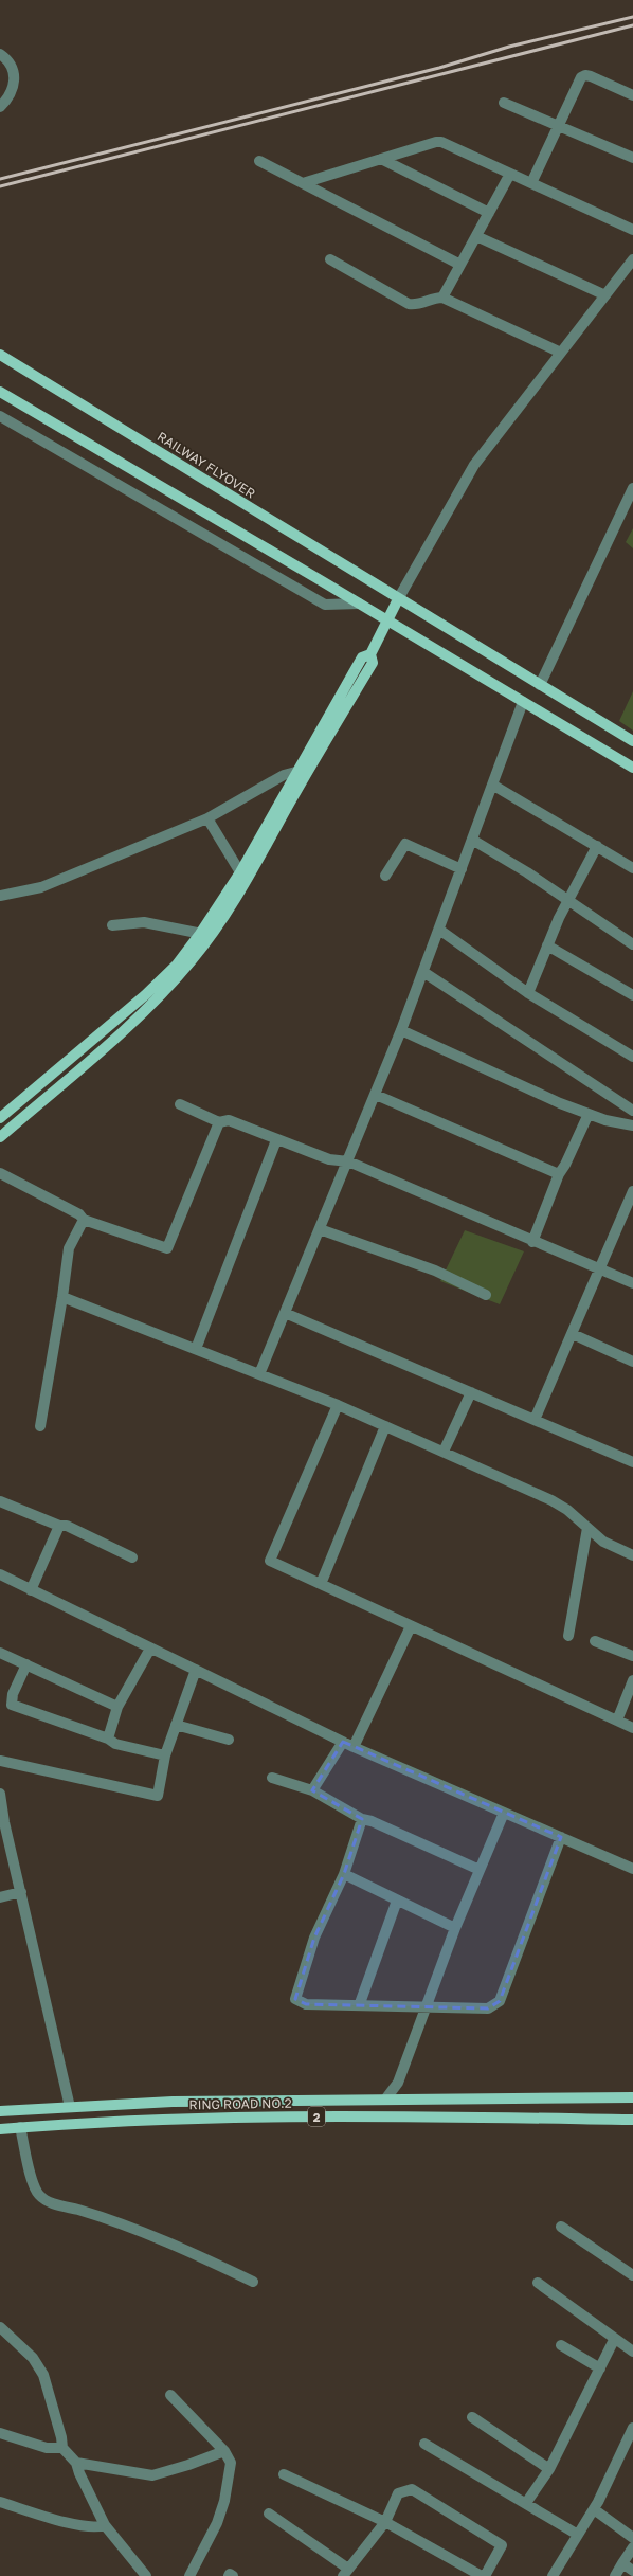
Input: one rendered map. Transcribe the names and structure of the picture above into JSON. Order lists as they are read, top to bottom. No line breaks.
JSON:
{"streets":{"main road":["RAILWAY FLYOVER","RING ROAD NO.2","2"]}}
